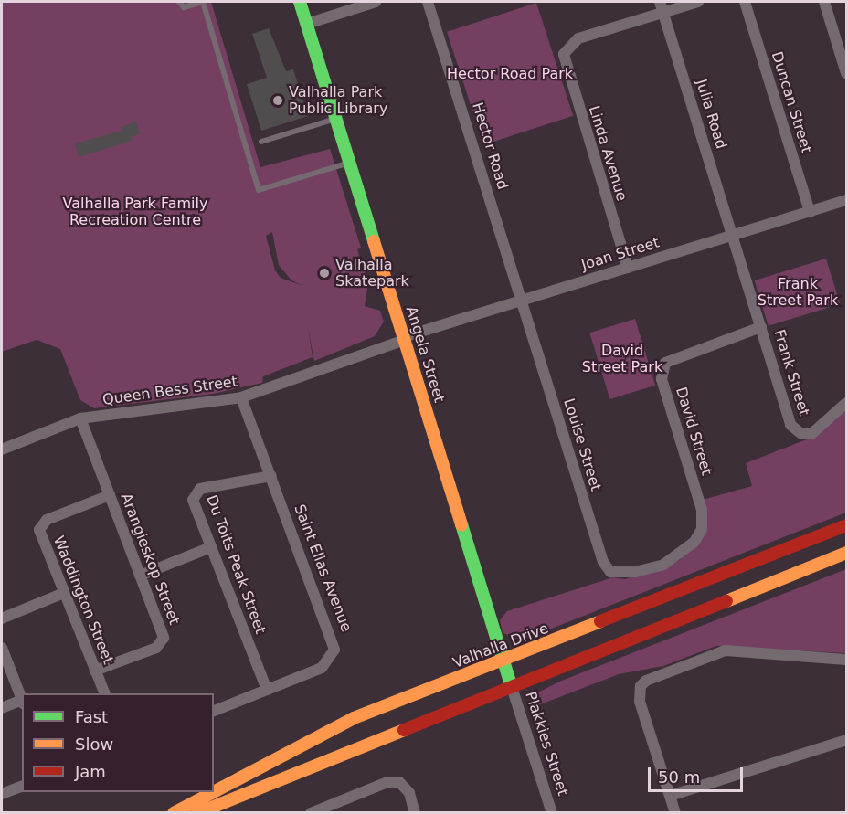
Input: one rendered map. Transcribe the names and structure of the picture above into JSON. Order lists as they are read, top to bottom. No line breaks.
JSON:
{"streets":{"main road":["Angela Street","Valhalla Drive"],"street":["Duncan Street","Julia Road","Hector Road","Linda Avenue","Joan Street","Frank Street","Queen Bess Street","David Street","Louise Street","Arangieskop Street","Du Toits Peak Street","Saint Elias Avenue","Waddington Street","Plakkies Street"]},"crossings":[["Duncan Street","Joan Street"],["Julia Road","Linda Avenue"],["Julia Road","Joan Street"],["Julia Road","Frank Street"],["Hector Road","Joan Street"],["Hector Road","Louise Street"],["Linda Avenue","Joan Street"],["Joan Street","Angela Street"],["Joan Street","Frank Street"],["Joan Street","Queen Bess Street"],["Joan Street","Louise Street"],["Angela Street","Queen Bess Street"],["Angela Street","Valhalla Drive"],["Angela Street","Plakkies Street"],["Frank Street","David Street"],["Queen Bess Street","Arangieskop Street"],["Queen Bess Street","Saint Elias Avenue"],["David Street","Louise Street"],["Arangieskop Street","Waddington Street"],["Du Toits Peak Street","Saint Elias Avenue"]],"parks":["Hector Road Park","Valhalla Park Family Recreation Centre","Frank Street Park","David Street Park"],"places":["Valhalla Park Public Library","Valhalla Skatepark"],"legend":["Fast","Slow","Jam"],"scale_bar":"50 m"}
